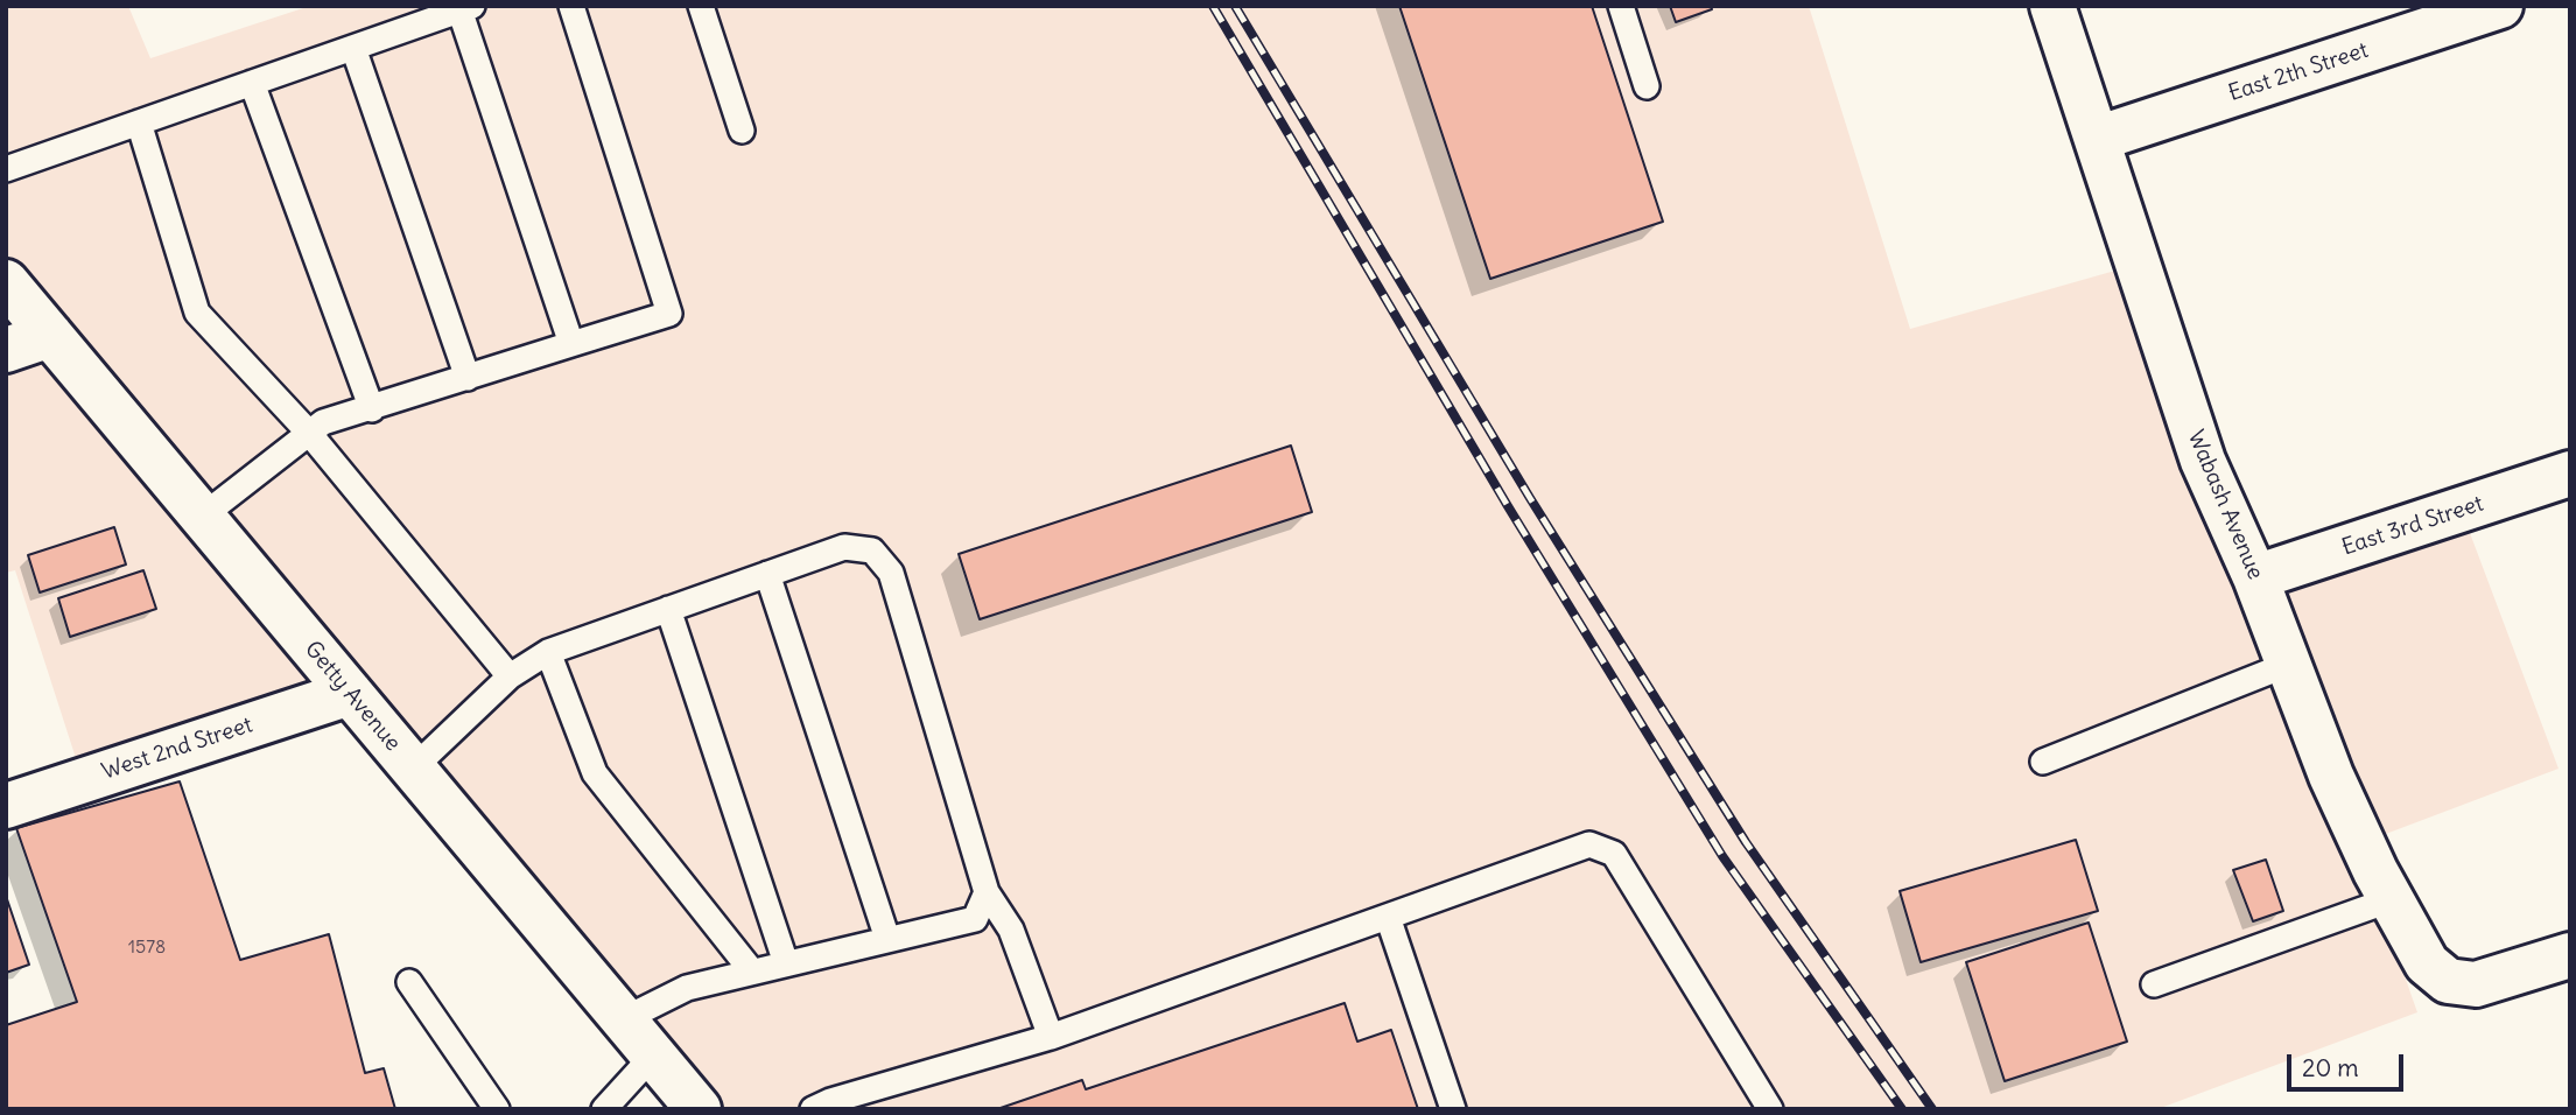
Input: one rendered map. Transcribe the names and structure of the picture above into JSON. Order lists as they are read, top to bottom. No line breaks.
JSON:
{"streets":{"street":["East 2th Street","Wabash Avenue","East 3rd Street","Getty Avenue","West 2nd Street"]},"crossings":[["East 2th Street","Wabash Avenue"],["Wabash Avenue","East 3rd Street"],["Getty Avenue","West 2nd Street"]],"house_numbers":["1578"],"scale_bar":"20 m"}
